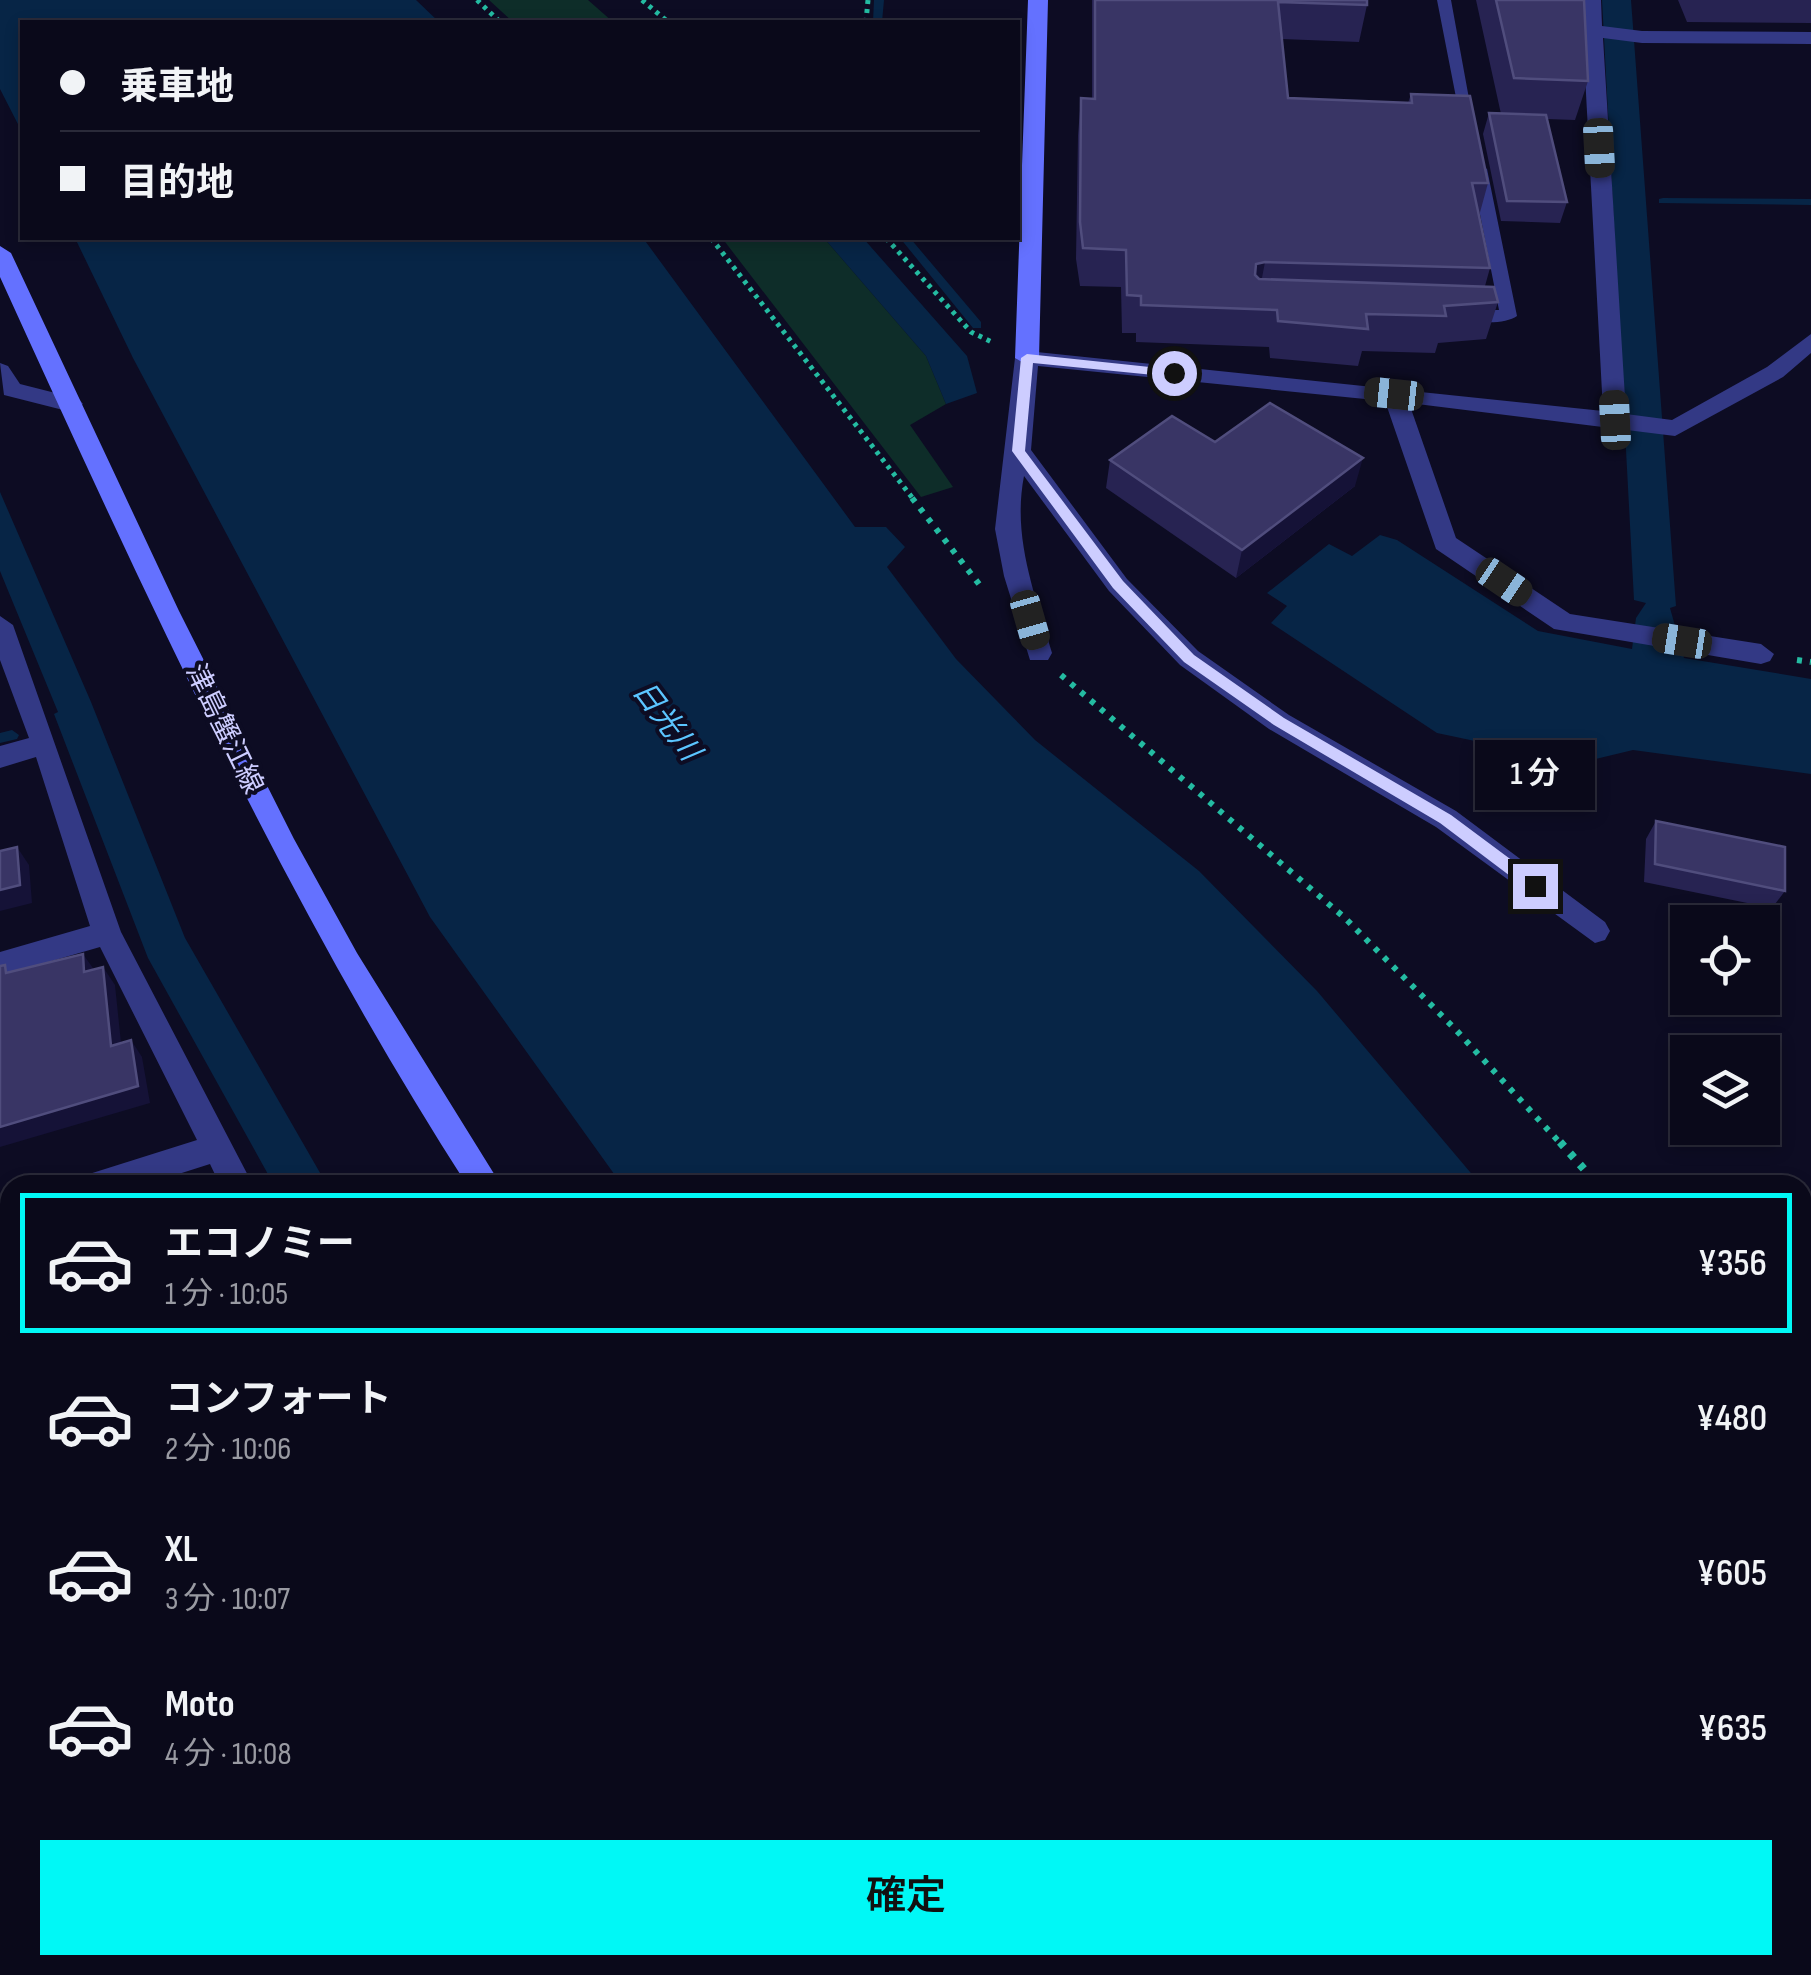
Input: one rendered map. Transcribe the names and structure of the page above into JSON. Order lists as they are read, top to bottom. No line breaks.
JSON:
{"streets":{"main road":["津島蟹江線"]},"water":["日光川"],"page":{"banner":["乗車地","目的地"],"bubble":"1 分","list":[{"name":"エコノミー","note":"1 分 · 10:05","value":"¥356"},{"name":"コンフォート","note":"2 分 · 10:06","value":"¥480"},{"name":"XL","note":"3 分 · 10:07","value":"¥605"},{"name":"Moto","note":"4 分 · 10:08","value":"¥635"}],"buttons":"確定"}}
